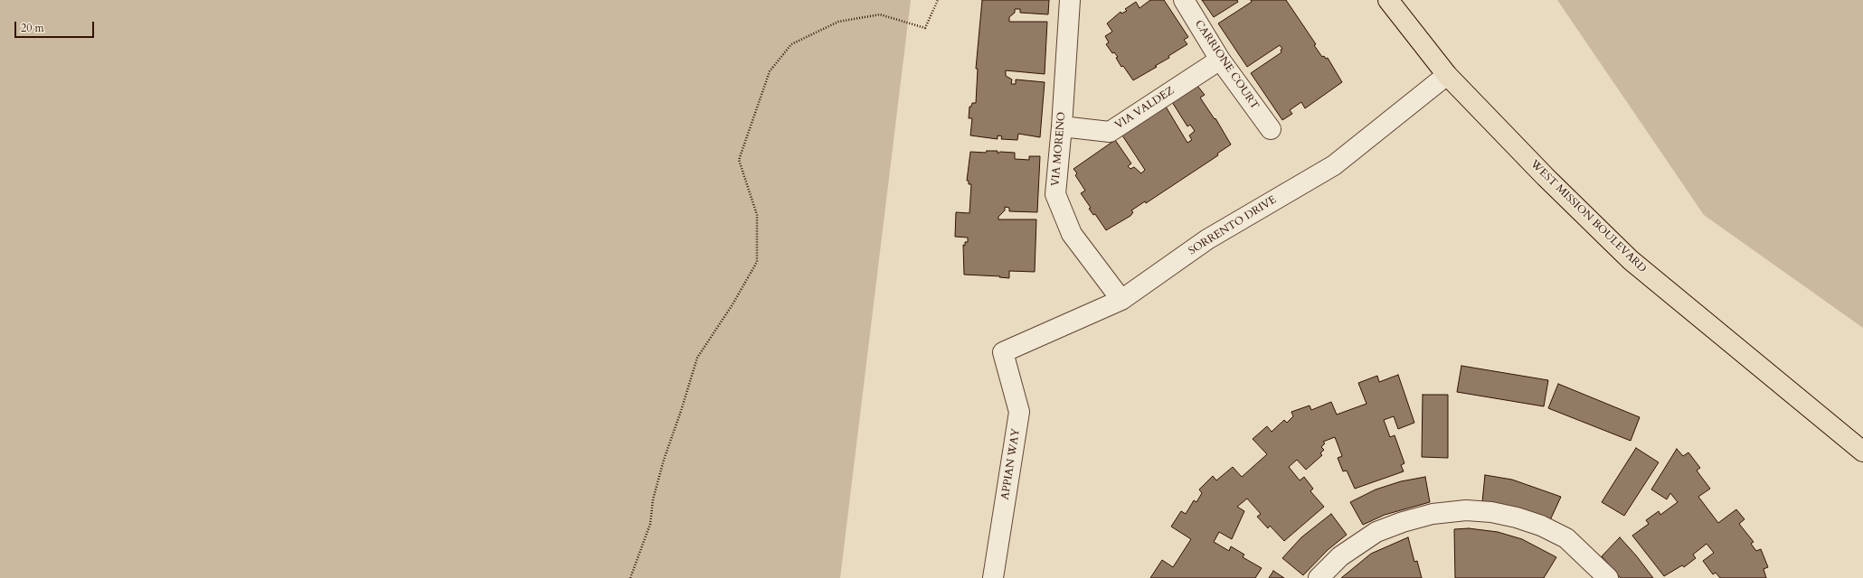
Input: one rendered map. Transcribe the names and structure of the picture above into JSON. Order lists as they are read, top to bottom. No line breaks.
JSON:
{"streets":{"main road":["WEST MISSION BOULEVARD"],"street":["CARRIONE COURT","VIA VALDEZ","VIA MORENO","SORRENTO DRIVE","APPIAN WAY"]},"crossings":[["CARRIONE COURT","VIA VALDEZ"],["VIA VALDEZ","VIA MORENO"],["VIA MORENO","SORRENTO DRIVE"],["WEST MISSION BOULEVARD","SORRENTO DRIVE"],["SORRENTO DRIVE","APPIAN WAY"]],"scale_bar":"20 m"}
